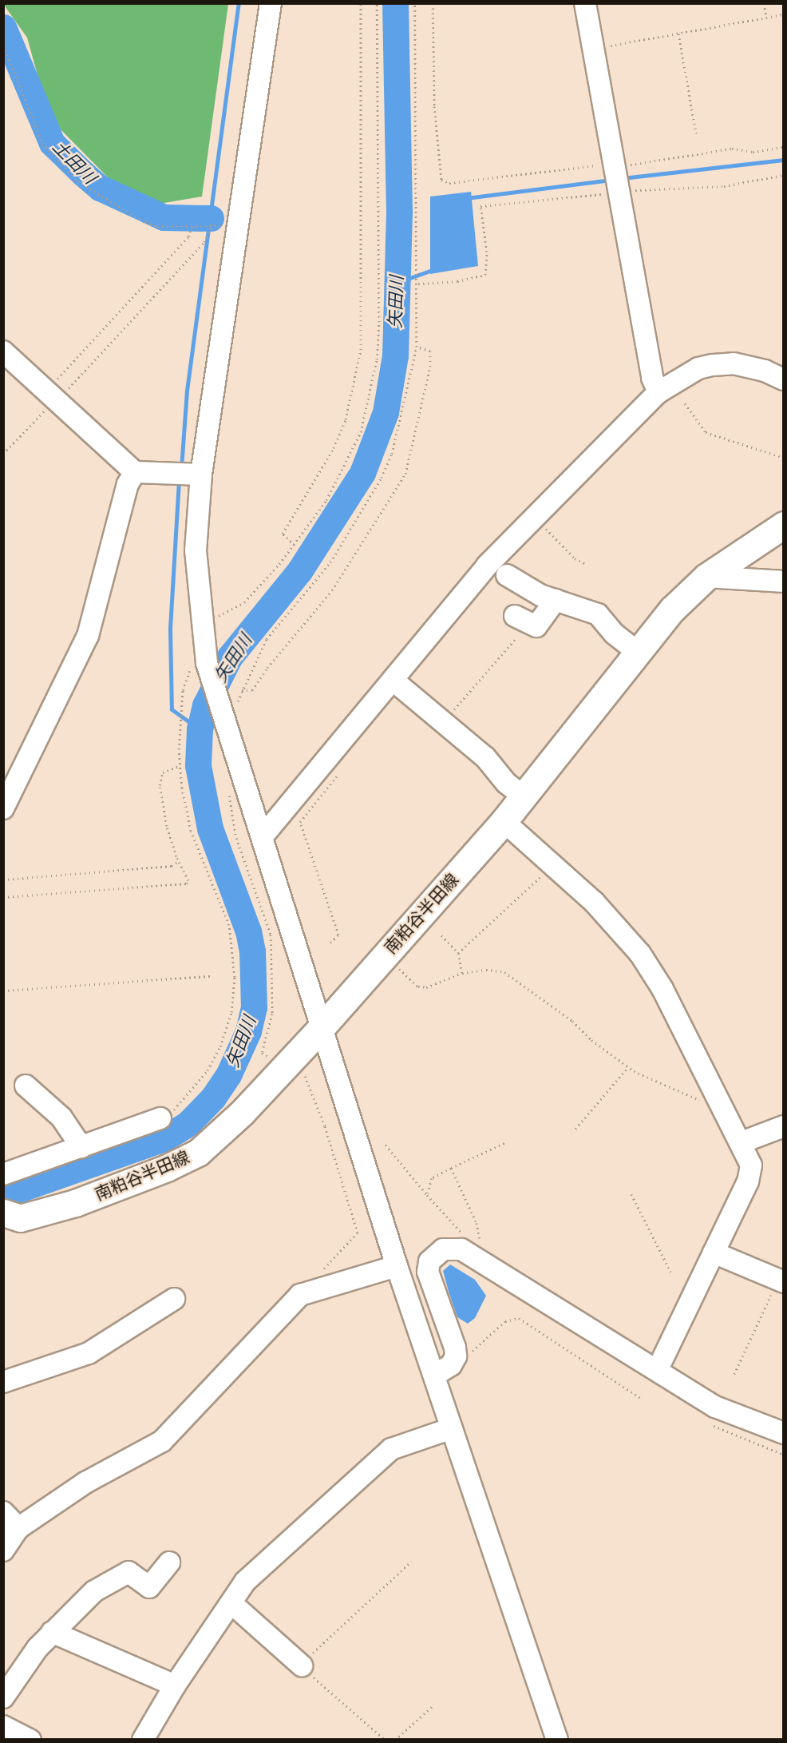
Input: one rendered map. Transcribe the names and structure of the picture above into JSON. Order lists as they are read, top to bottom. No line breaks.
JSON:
{"streets":{"main road":["南粕谷半田線"]},"water":["土田川","矢田川"]}
